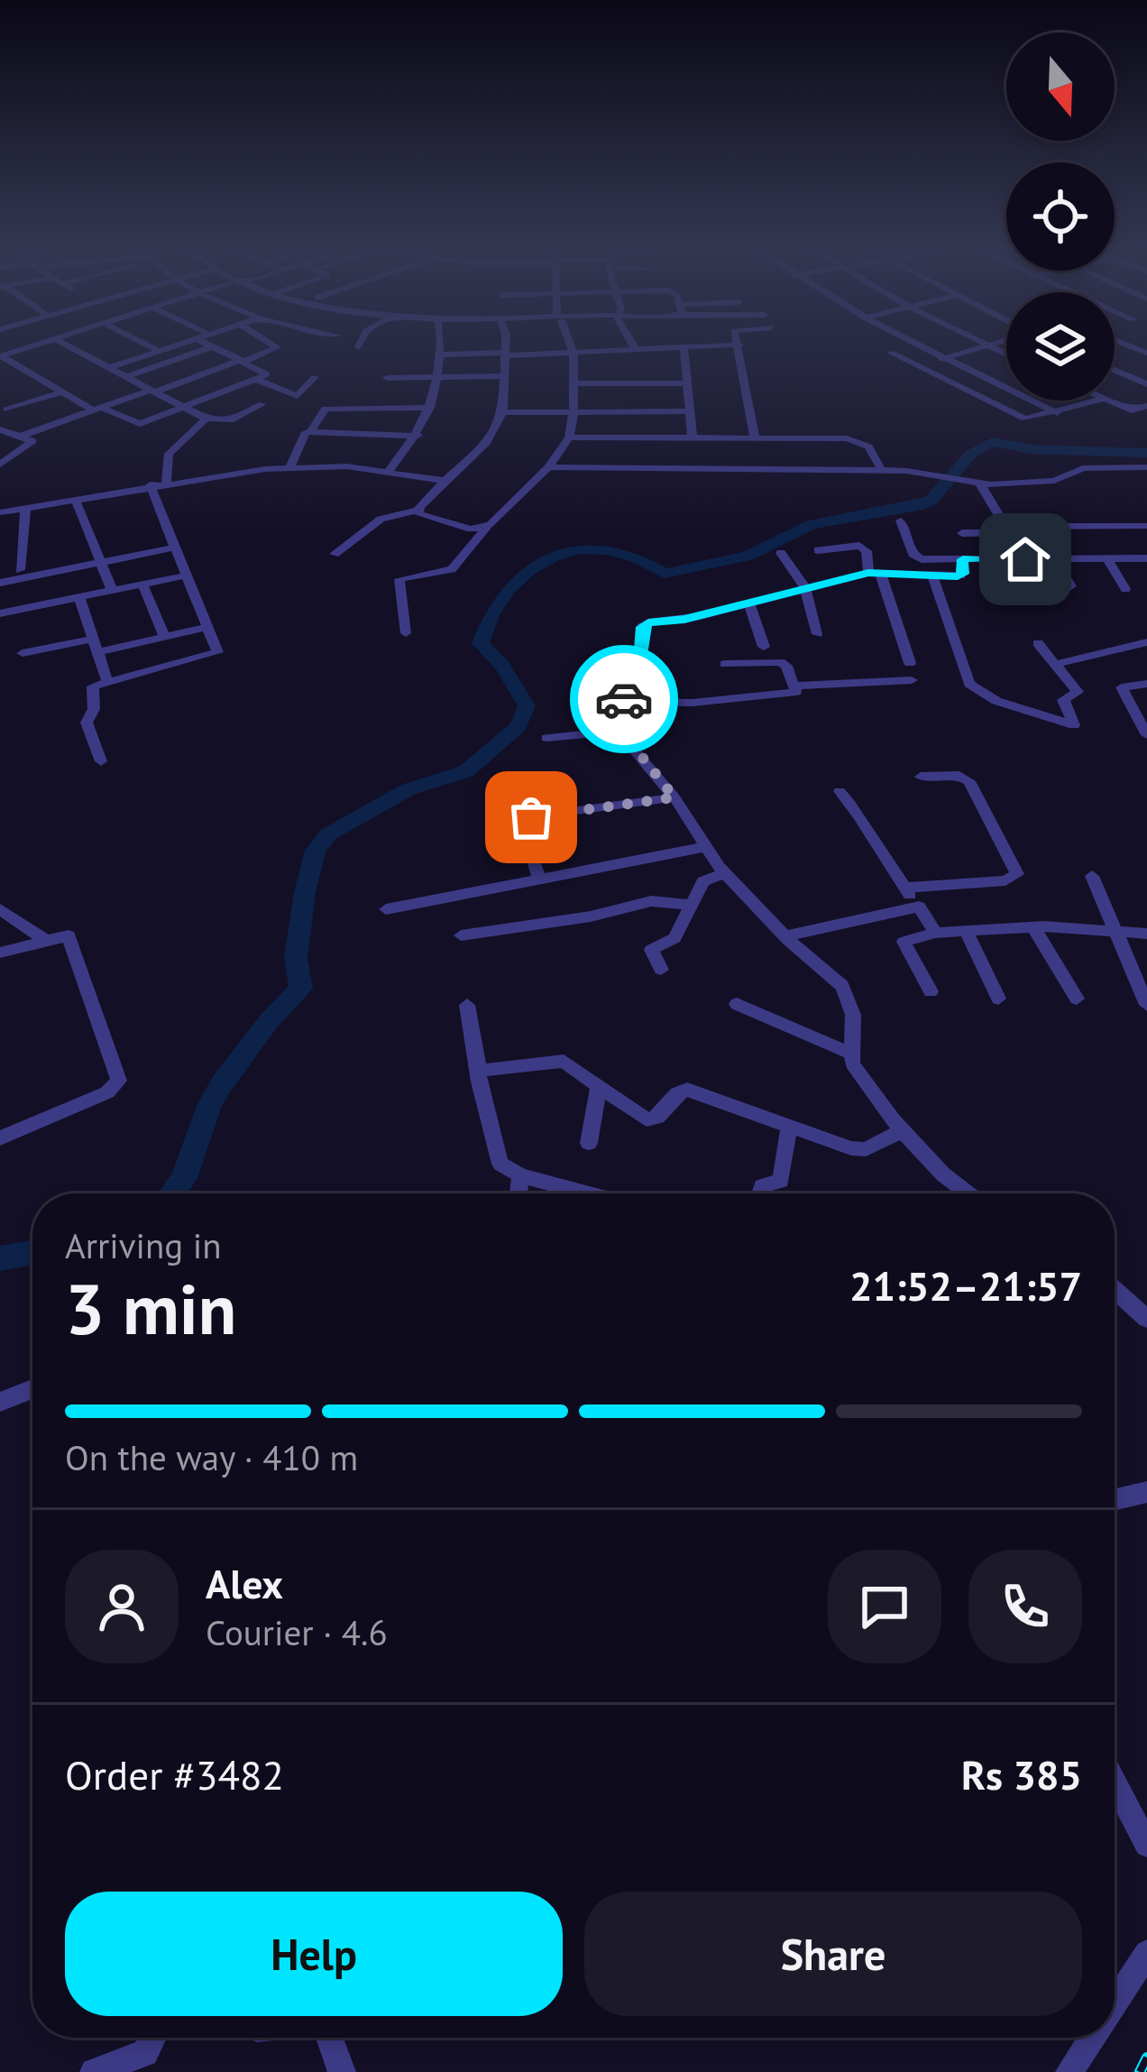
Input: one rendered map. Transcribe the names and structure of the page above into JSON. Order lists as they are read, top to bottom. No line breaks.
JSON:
{"north":"bottom","page":{"heading":["3 min","Arriving in","21:52–21:57"],"panel":["Alex","Courier · 4.6","Order #3482","Rs 385"],"bar":"On the way · 410 m","buttons":["Help","Share"]}}
